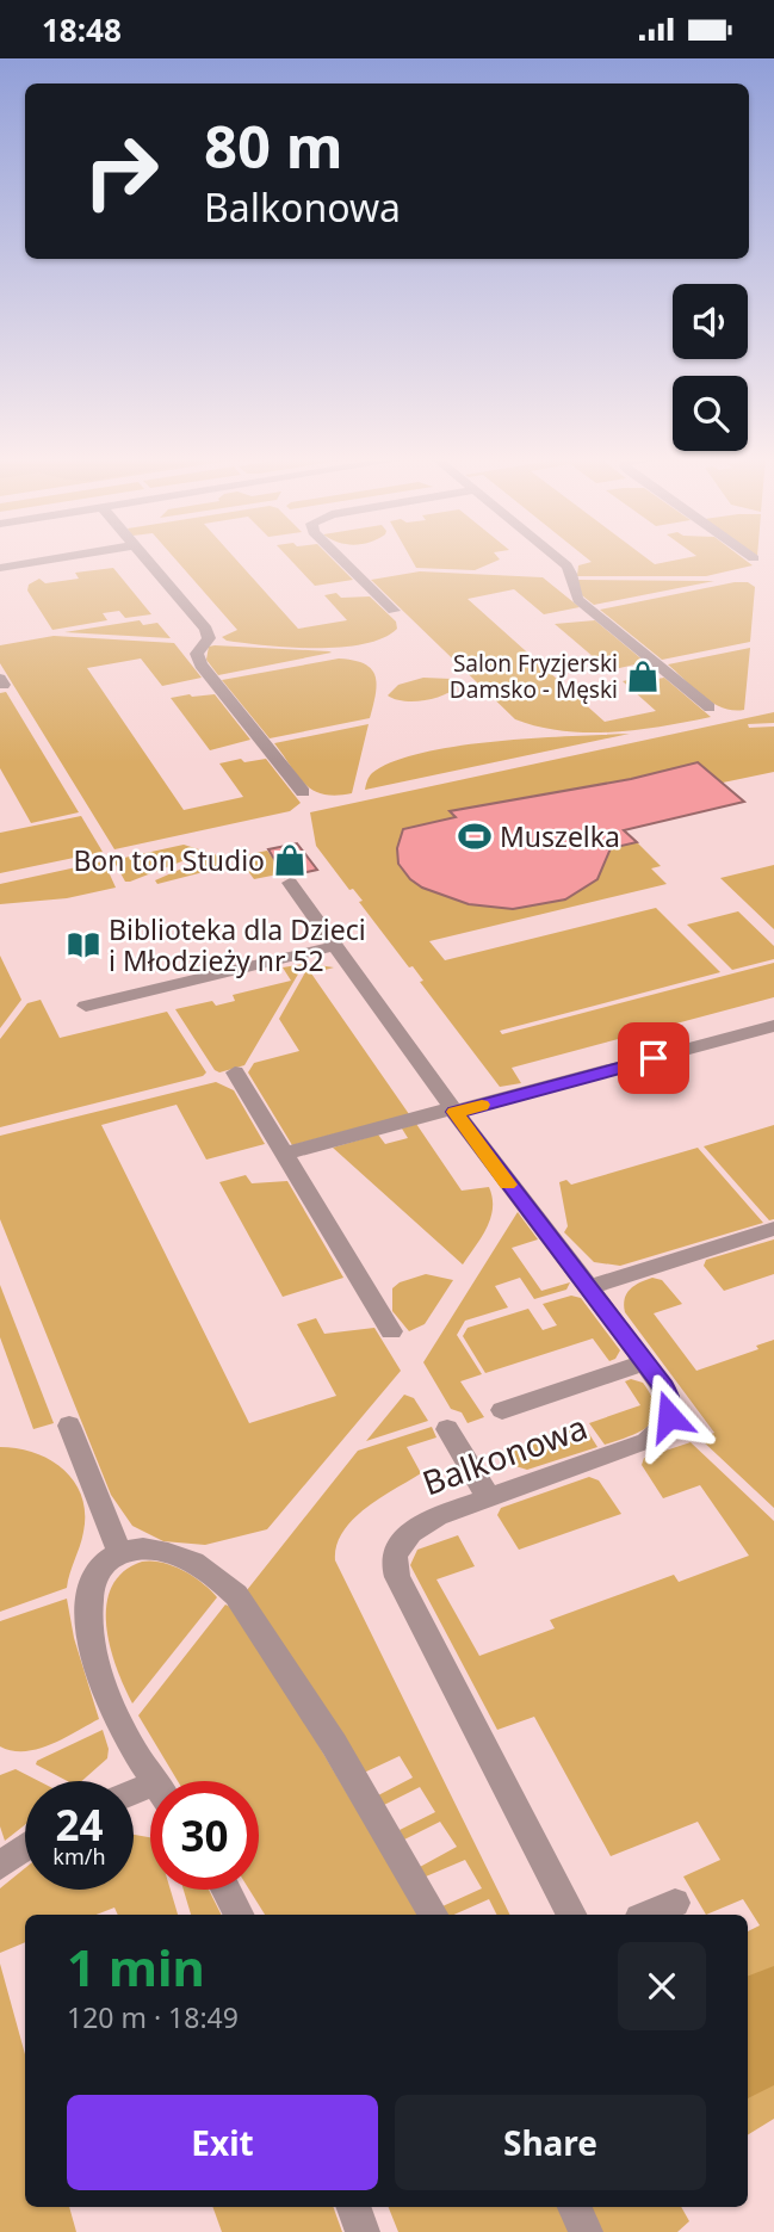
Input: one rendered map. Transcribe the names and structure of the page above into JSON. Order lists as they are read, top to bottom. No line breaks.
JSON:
{"streets":{"street":["Balkonowa"]},"places":{"shop":["Salon Fryzjerski Damsko - Męski","Bon ton Studio"],"sports":["Muszelka"],"library":["Biblioteka dla Dzieci i Młodzieży nr 52"]},"page":{"status":"18:48","turn":["80 m","Balkonowa"],"speed":"24 km/h","limit":"30","heading":["1 min","120 m · 18:49"],"buttons":["Exit","Share"]}}
